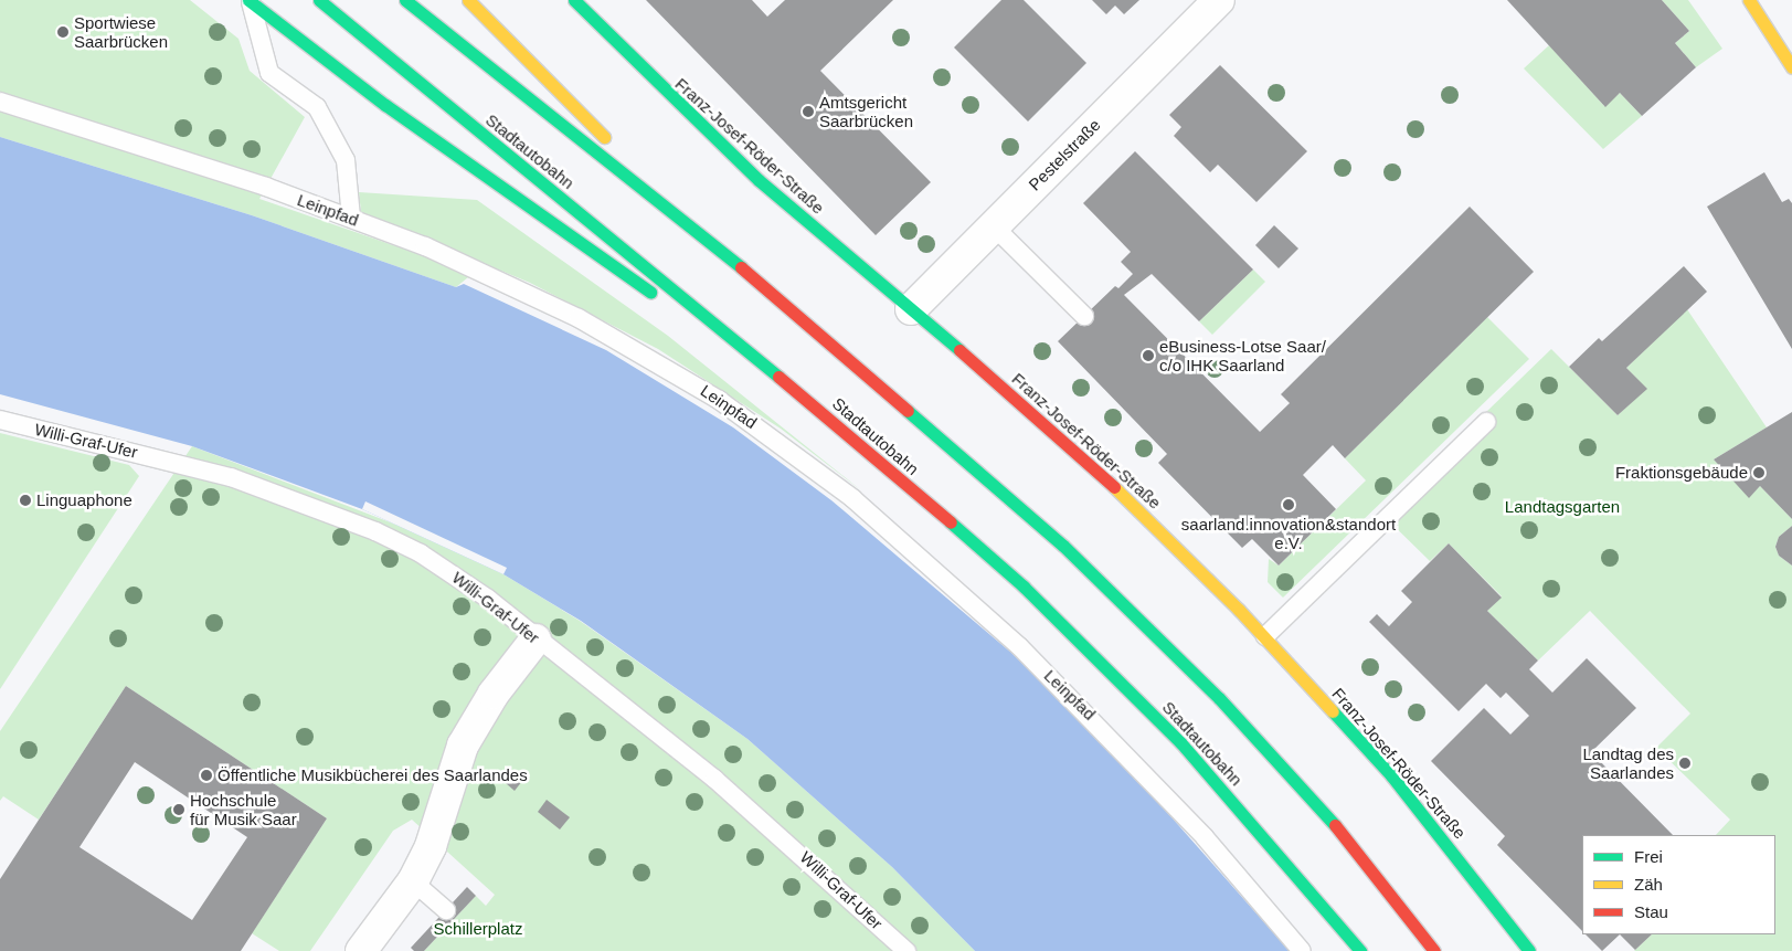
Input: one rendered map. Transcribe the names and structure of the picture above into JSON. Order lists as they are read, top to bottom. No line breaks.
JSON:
{"streets":{"main road":["Franz-Josef-Röder-Straße","Stadtautobahn"],"street":["Pestelstraße"],"lane":["Leinpfad","Willi-Graf-Ufer"]},"crossings":[["Franz-Josef-Röder-Straße","Pestelstraße"]],"parks":["Landtagsgarten","Schillerplatz"],"places":["Sportwiese Saarbrücken","Amtsgericht Saarbrücken","eBusiness-Lotse Saar/ c/o IHK Saarland","Fraktionsgebäude","Linguaphone","saarland.innovation&standort e.V.","Landtag des Saarlandes","Öffentliche Musikbücherei des Saarlandes","Hochschule für Musik Saar"],"legend":["Frei","Zäh","Stau"]}
